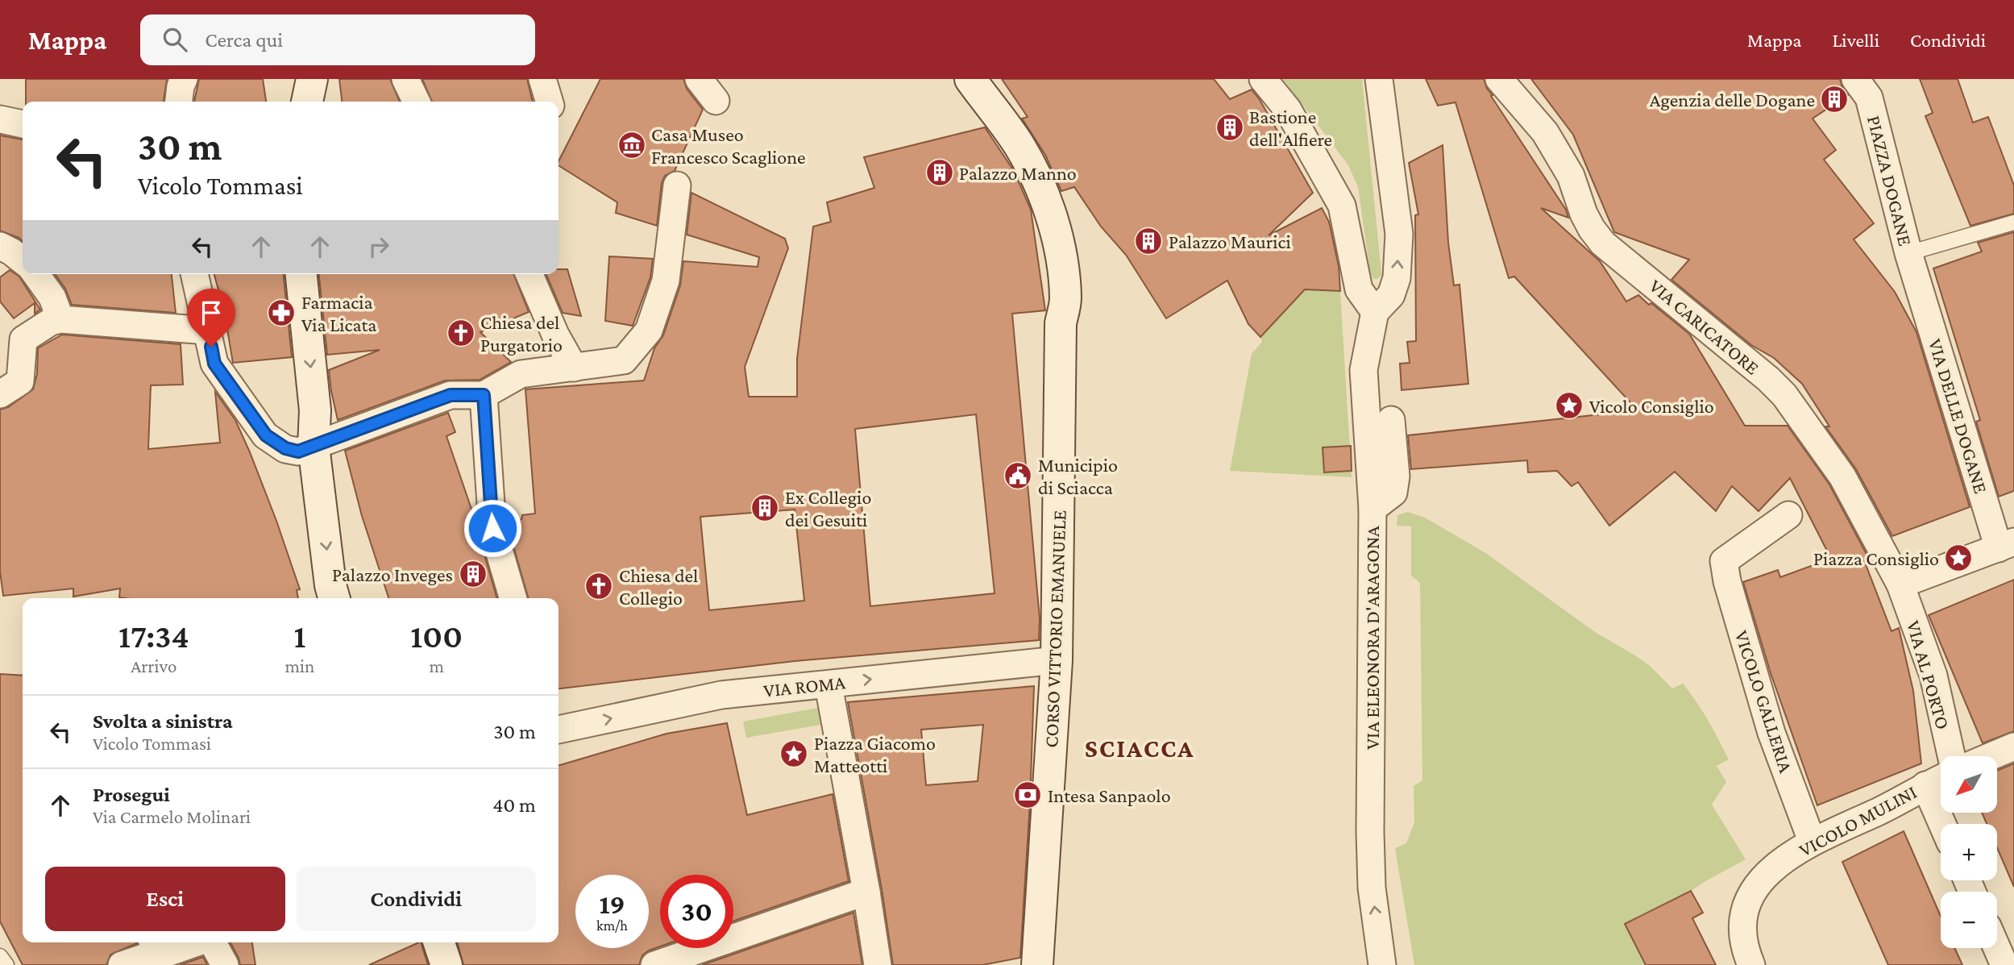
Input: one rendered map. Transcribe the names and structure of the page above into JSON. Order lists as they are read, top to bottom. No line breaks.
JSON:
{"streets":{"street":["PIAZZA DOGANE","VIA CARICATORE","VIA DELLE DOGANE","CORSO VITTORIO EMANUELE","VIA ELEONORA D'ARAGONA","VIA AL PORTO","VIA ROMA","VICOLO GALLERIA","VICOLO MULINI"]},"crossings":[["PIAZZA DOGANE","VIA DELLE DOGANE"],["VIA CARICATORE","VIA AL PORTO"],["CORSO VITTORIO EMANUELE","VIA ROMA"],["VICOLO GALLERIA","VICOLO MULINI"]],"one_way":["VIA ELEONORA D'ARAGONA","VIA ROMA"],"districts":["SCIACCA"],"places":{"building":["Agenzia delle Dogane","Bastione dell'Alfiere","Palazzo Manno","Palazzo Maurici","Ex Collegio dei Gesuiti","Palazzo Inveges"],"museum":["Casa Museo Francesco Scaglione"],"pharmacy":["Farmacia Via Licata"],"church":["Chiesa del Purgatorio","Chiesa del Collegio"],"place":["Vicolo Consiglio","Piazza Consiglio","Piazza Giacomo Matteotti"],"public building":["Municipio di Sciacca"],"bank":["Intesa Sanpaolo"]},"north":"bottom left","page":{"header":"Mappa","search":"Cerca qui","nav":["Mappa","Livelli","Condividi"],"turn":["30 m","Vicolo Tommasi"],"eta":["17:34","Arrivo","1","min","100","m"],"list":[{"name":"Svolta a sinistra","note":"Vicolo Tommasi","value":"30 m"},{"name":"Prosegui","note":"Via Carmelo Molinari","value":"40 m"}],"map_buttons":["+","−"],"buttons":["Esci","Condividi"],"speed":"19 km/h","limit":"30"}}
